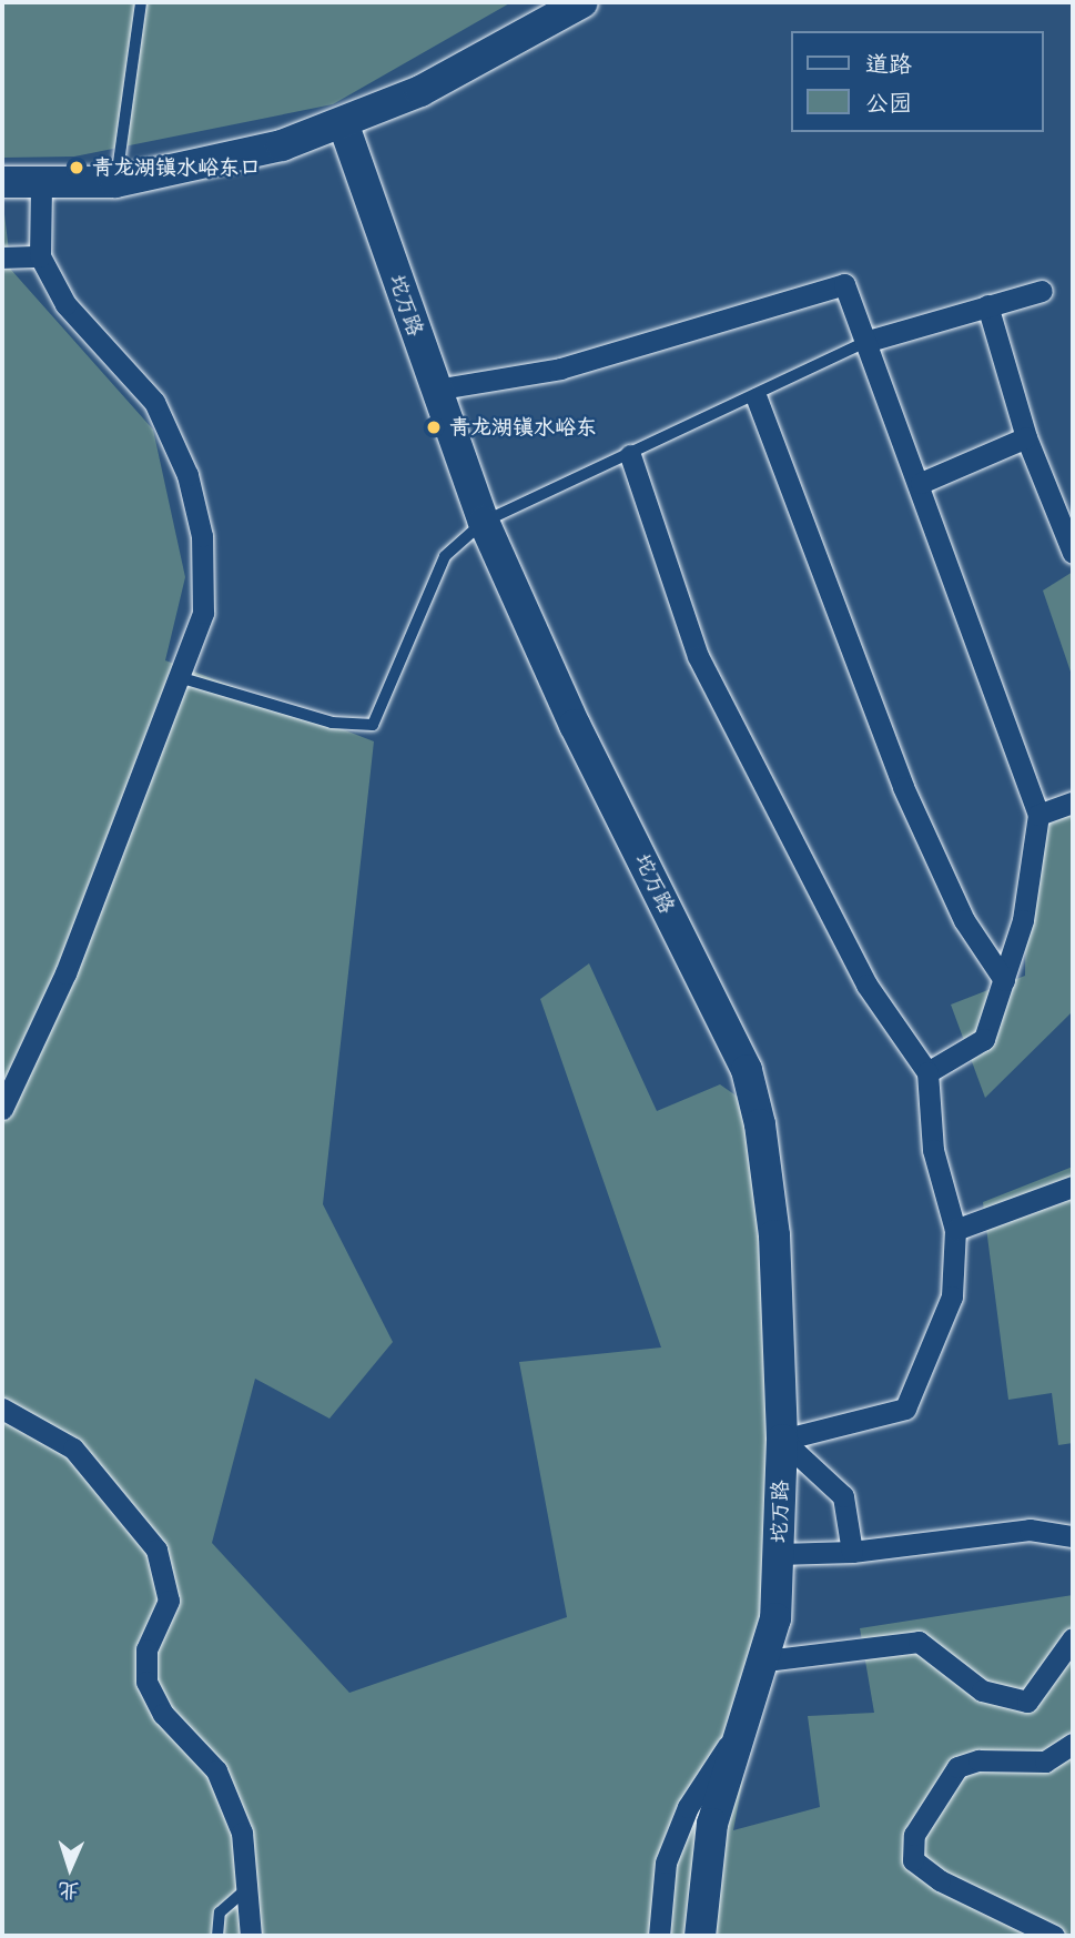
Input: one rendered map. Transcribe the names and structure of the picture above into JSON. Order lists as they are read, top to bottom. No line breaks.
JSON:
{"streets":{"main road":["坨万路"]},"places":["青龙湖镇水峪东口","青龙湖镇水峪东"],"legend":["道路","公园"],"north":"bottom"}
